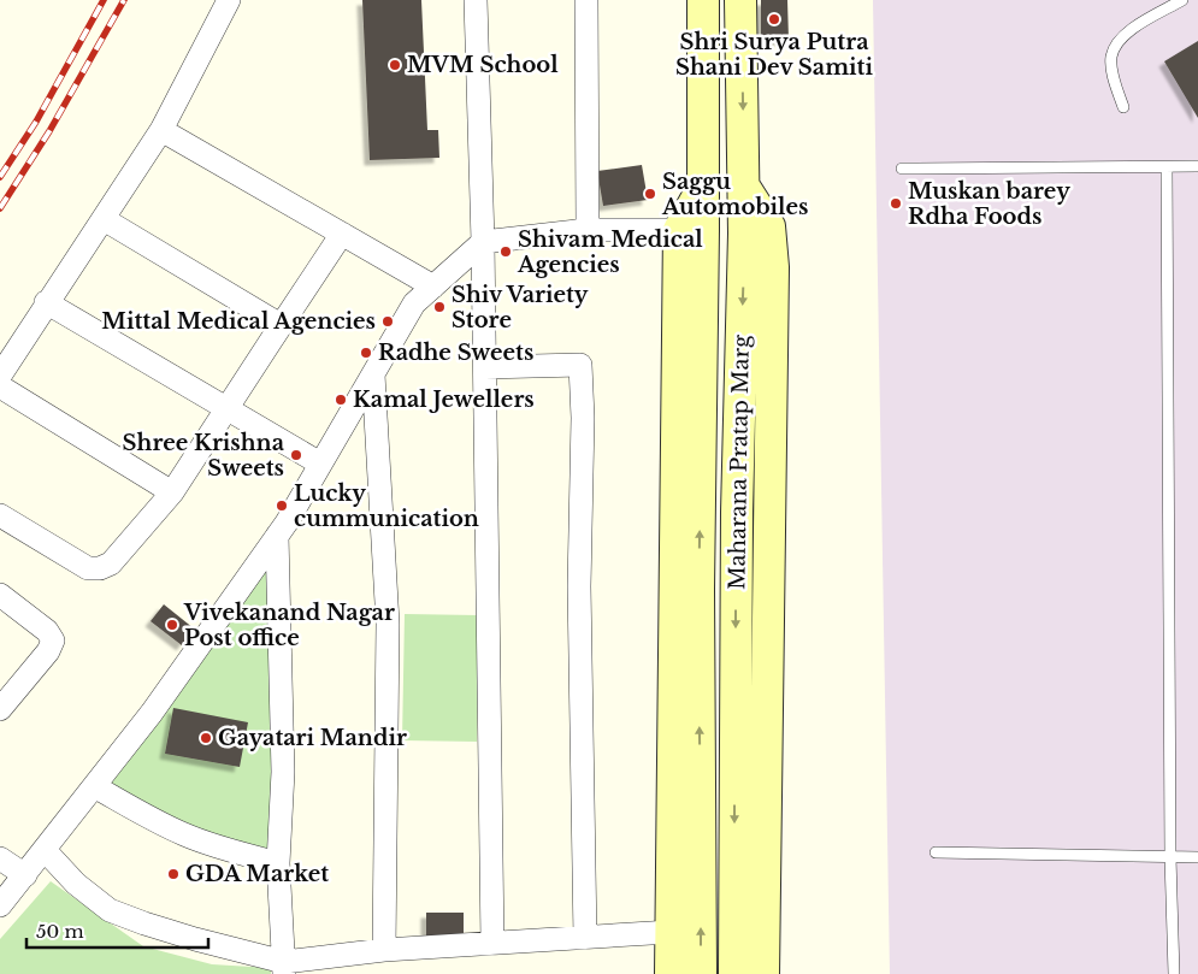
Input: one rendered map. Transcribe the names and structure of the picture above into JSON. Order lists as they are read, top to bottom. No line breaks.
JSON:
{"streets":{"main road":["Maharana Pratap Marg"]},"places":["Shri Surya Putra Shani Dev Samiti","MVM School","Saggu Automobiles","Muskan barey Rdha Foods","Shivam Medical Agencies","Shiv Variety Store","Mittal Medical Agencies","Radhe Sweets","Kamal Jewellers","Shree Krishna Sweets","Lucky cummunication","Vivekanand Nagar Post office","Gayatari Mandir","GDA Market"],"scale_bar":"50 m"}
